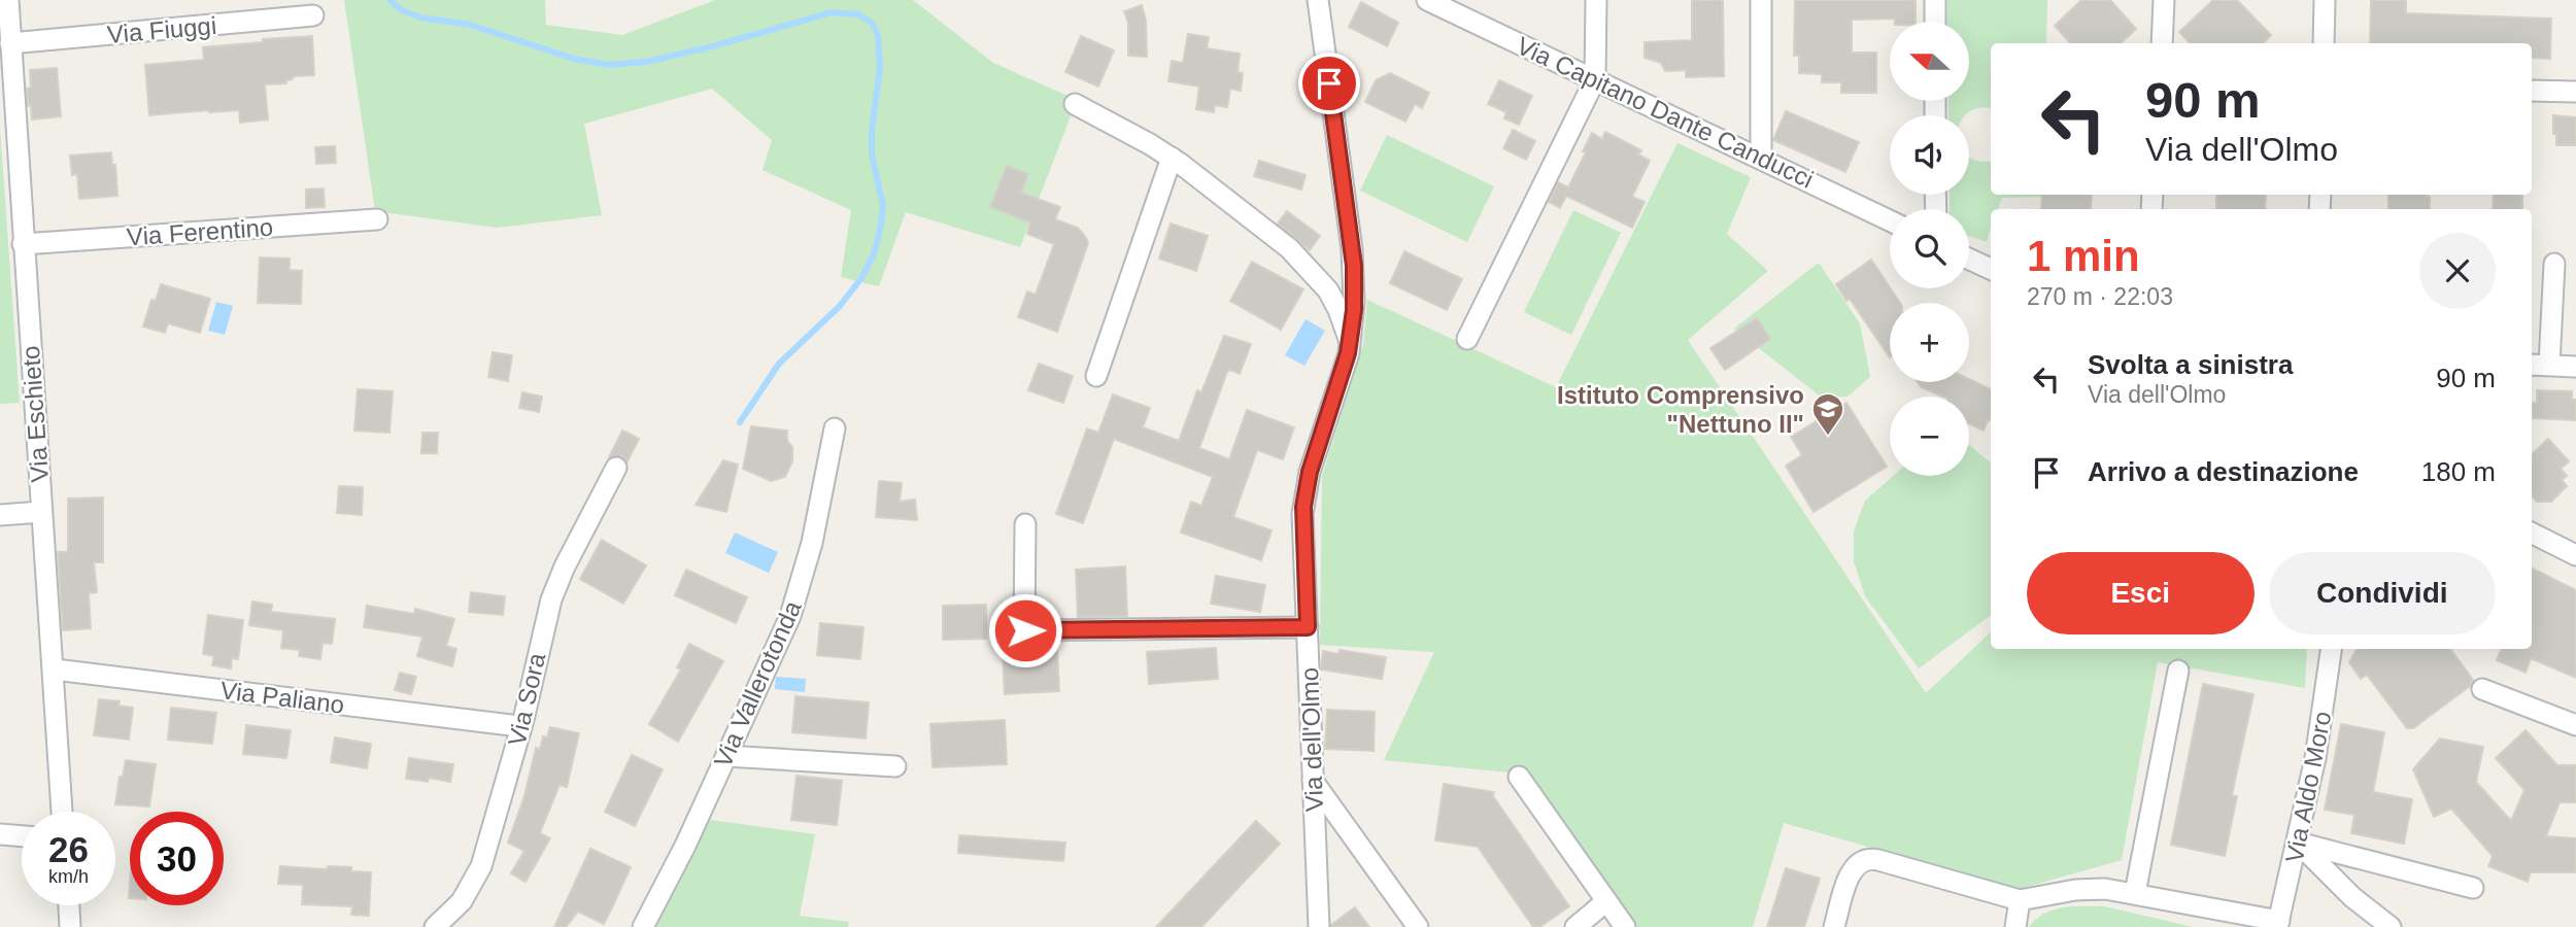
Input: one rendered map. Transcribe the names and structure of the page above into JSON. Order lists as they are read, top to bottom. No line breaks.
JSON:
{"streets":{"street":["Via Fiuggi","Via Capitano Dante Canducci","Via Ferentino","Via Eschieto","Via Vallerotonda","Via Paliano","Via Sora","Via dell'Olmo","Via Aldo Moro"]},"crossings":[["Via Fiuggi","Via Eschieto"],["Via Ferentino","Via Eschieto"],["Via Eschieto","Via Paliano"]],"places":{"school or university":["Istituto Comprensivo \"Nettuno II\""]},"north":"left","page":{"map_buttons":["+","−"],"turn":["90 m","Via dell'Olmo"],"heading":["1 min","270 m · 22:03"],"list":[{"name":"Svolta a sinistra","note":"Via dell'Olmo","value":"90 m"},{"name":"Arrivo a destinazione","value":"180 m"}],"buttons":["Esci","Condividi"],"speed":"26 km/h","limit":"30"}}
